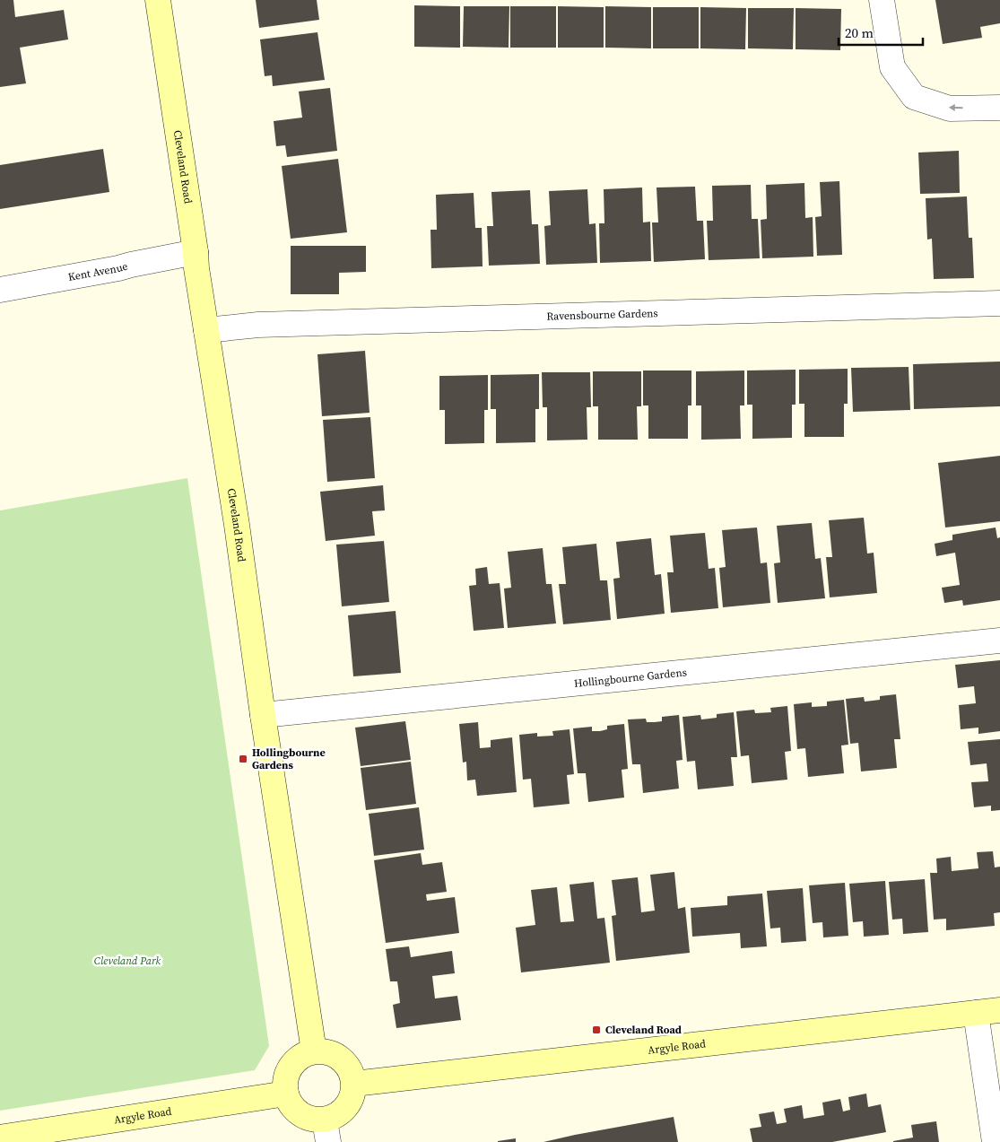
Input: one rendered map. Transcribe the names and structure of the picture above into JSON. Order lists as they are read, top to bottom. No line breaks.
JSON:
{"streets":{"main road":["Cleveland Road","Argyle Road"],"street":["Kent Avenue","Ravensbourne Gardens","Hollingbourne Gardens"]},"crossings":[["Cleveland Road","Kent Avenue"],["Cleveland Road","Ravensbourne Gardens"],["Cleveland Road","Hollingbourne Gardens"],["Cleveland Road","Argyle Road"]],"parks":["Cleveland Park"],"places":{"transit":["Hollingbourne Gardens","Cleveland Road"]},"scale_bar":"20 m"}
